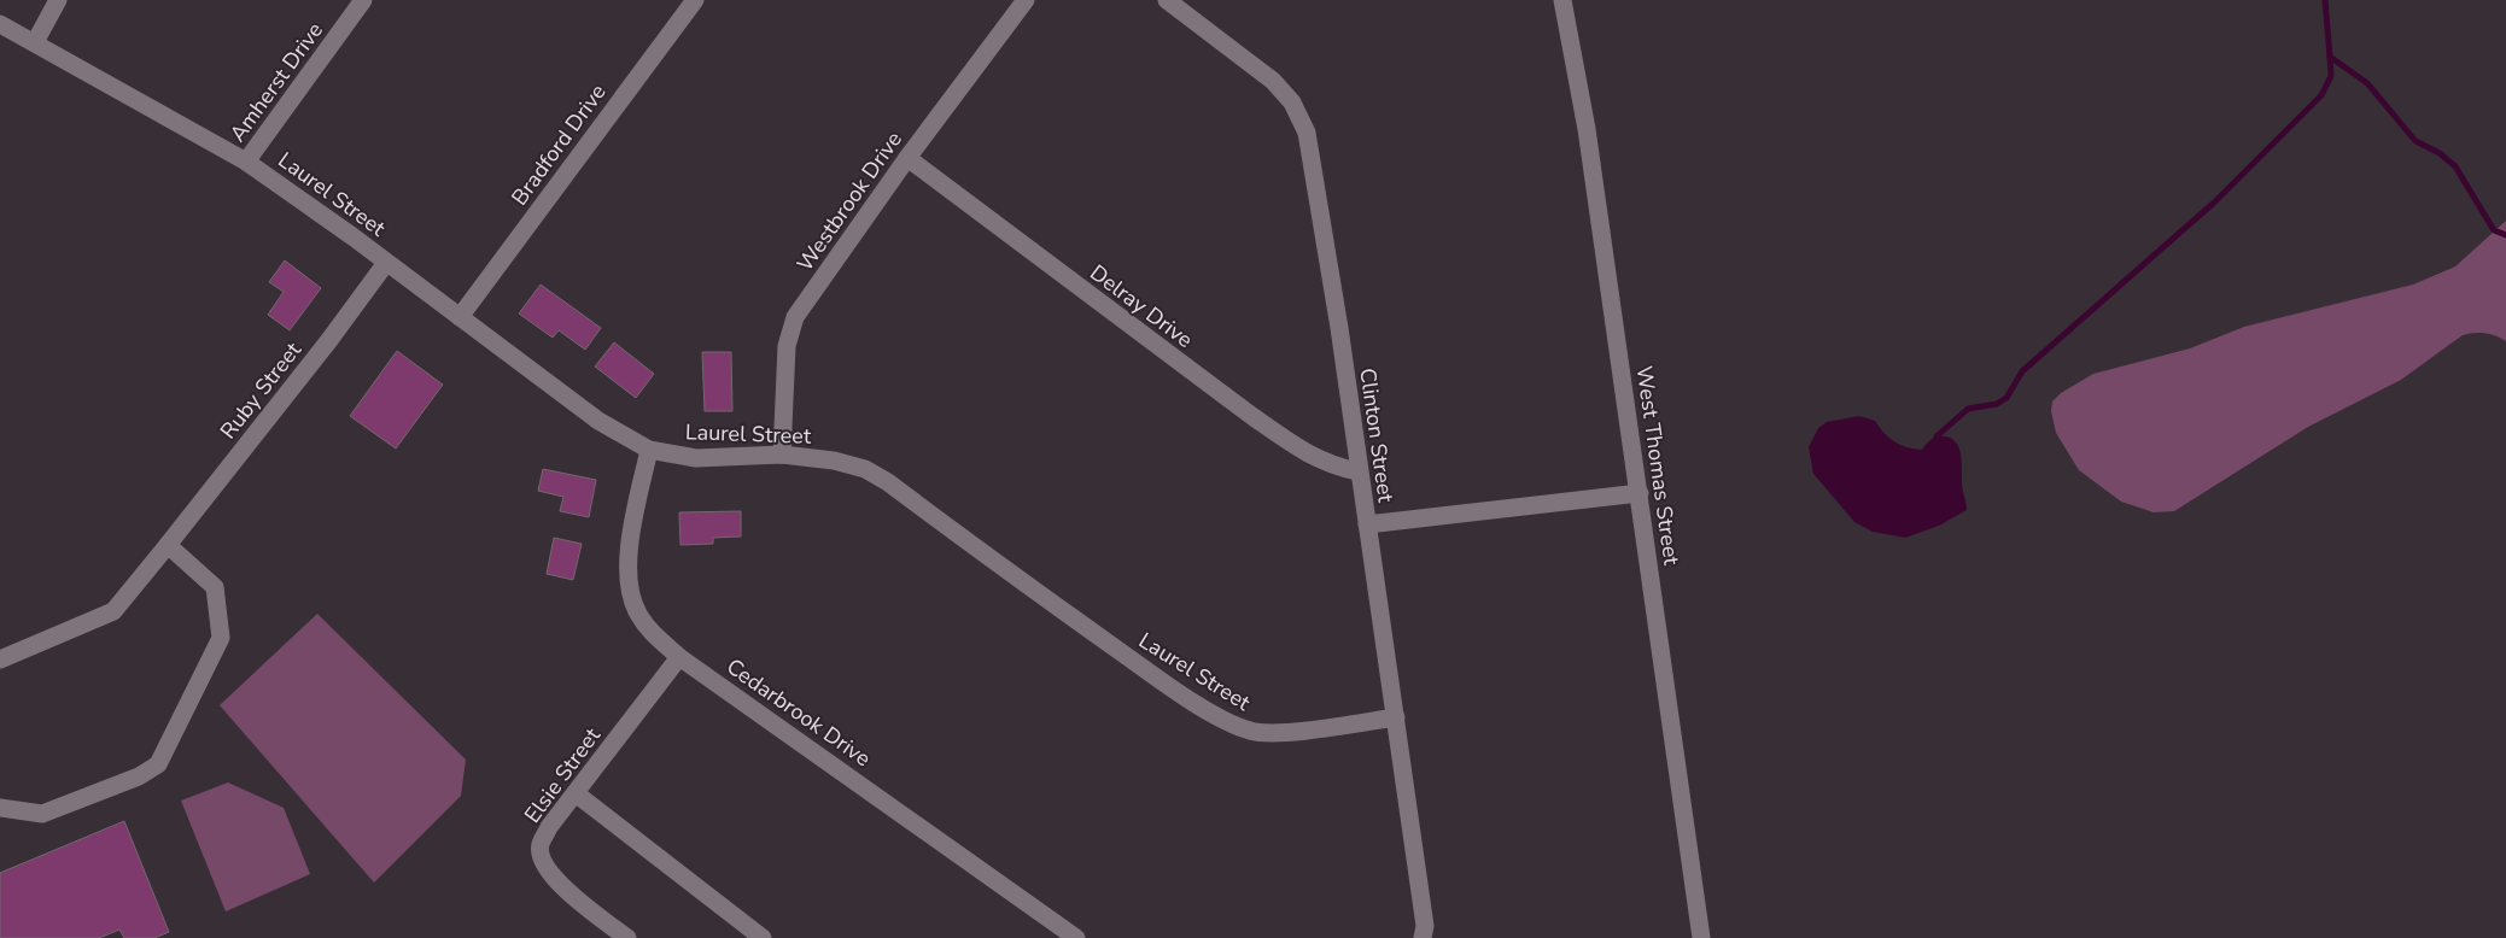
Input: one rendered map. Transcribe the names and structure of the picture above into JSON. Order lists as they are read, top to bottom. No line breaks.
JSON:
{"streets":{"street":["Amherst Drive","Bradford Drive","Laurel Street","Westbrook Drive","Delray Drive","Ruby Street","Clinton Street","West Thomas Street","Cedarbrook Drive","Elsie Street"]},"crossings":[["Amherst Drive","Laurel Street"],["Bradford Drive","Laurel Street"],["Laurel Street","Westbrook Drive"],["Laurel Street","Ruby Street"],["Laurel Street","Clinton Street"],["Laurel Street","Cedarbrook Drive"],["Westbrook Drive","Delray Drive"],["Delray Drive","Clinton Street"],["Cedarbrook Drive","Elsie Street"]]}
